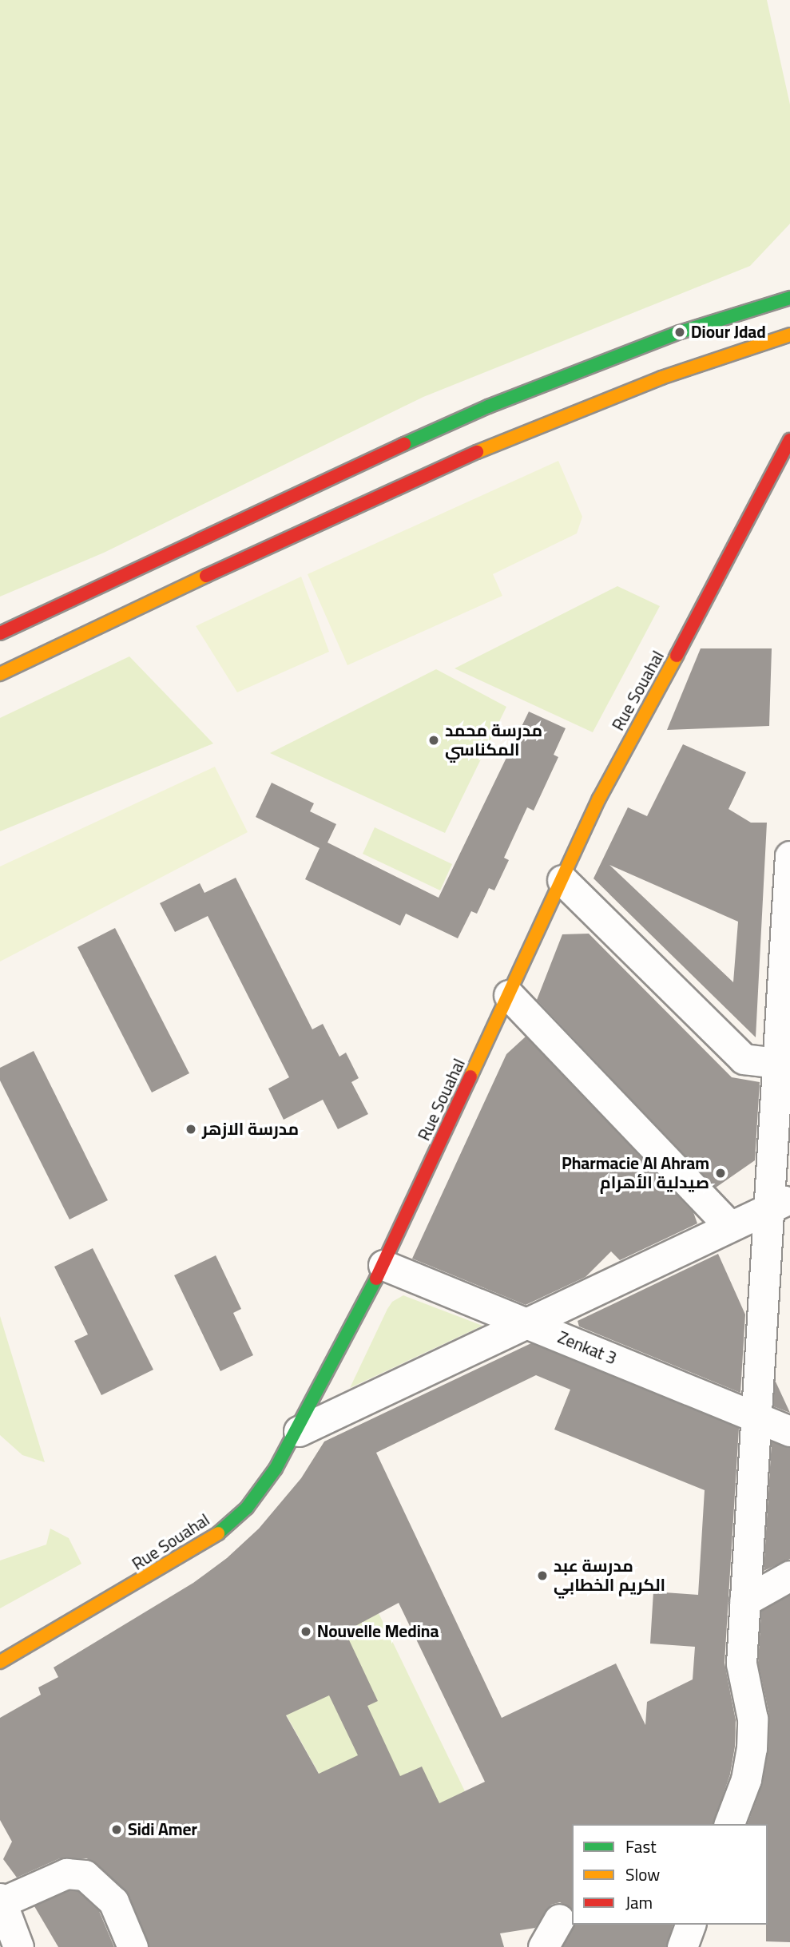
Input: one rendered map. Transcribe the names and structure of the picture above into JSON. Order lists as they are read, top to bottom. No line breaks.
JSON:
{"streets":{"main road":["Rue Souahal"],"street":["Zenkat 3"]},"crossings":[["Rue Souahal","Zenkat 3"]],"places":["Diour Jdad","مدرسة محمد المكناسي","مدرسة الازهر","Pharmacie Al Ahram صيدلية الأهرام","مدرسة عبد الكريم الخطابي","Nouvelle Medina","Sidi Amer"],"legend":["Fast","Slow","Jam"]}
